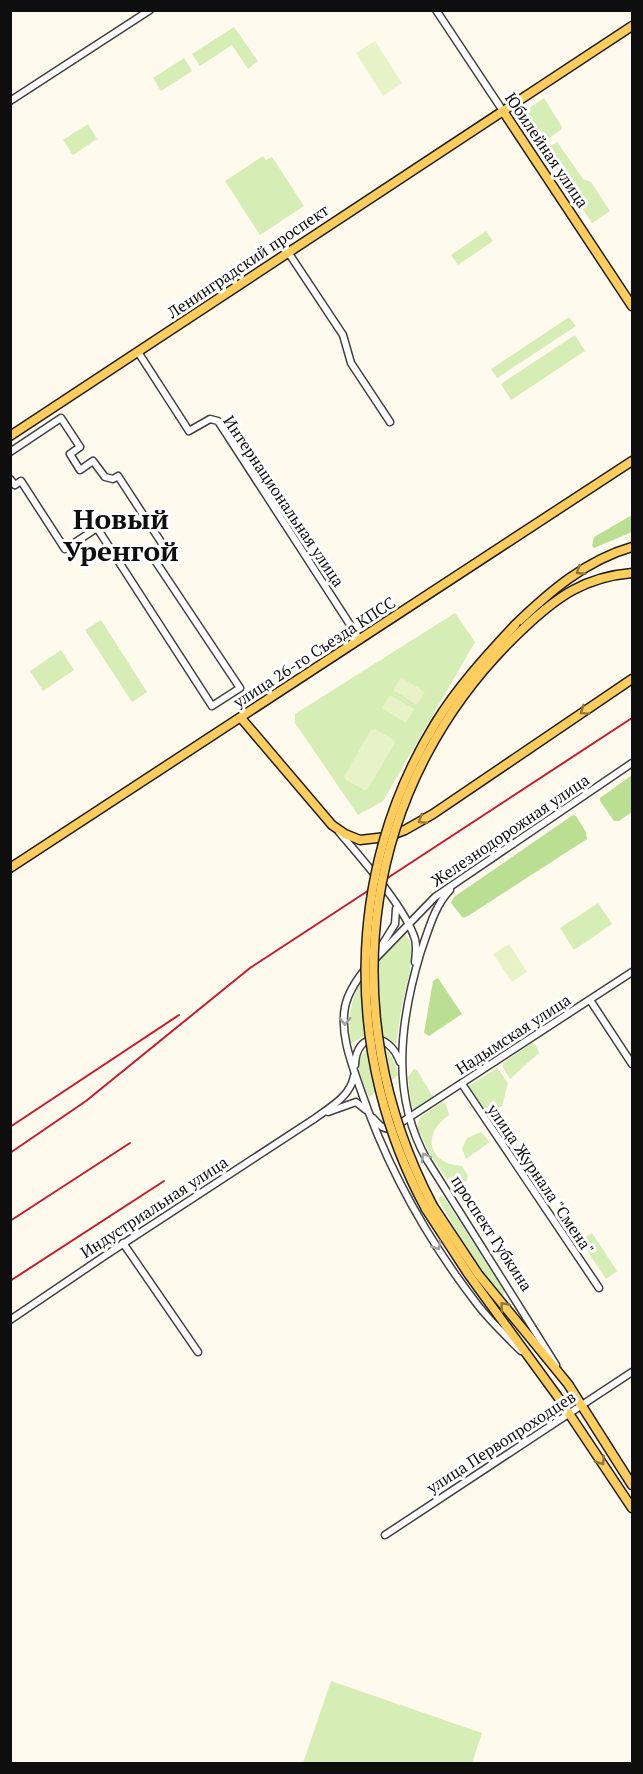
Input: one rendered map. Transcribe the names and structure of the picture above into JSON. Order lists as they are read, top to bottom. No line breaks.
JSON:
{"streets":{"main road":["Юбилейная улица","Ленинградский проспект","улица 26-го Съезда КПСС","проспект Губкина"],"street":["Интернациональная улица","Железнодорожная улица","Надымская улица","улица Журнала \"Смена\"","Индустриальная улица","улица Первопроходцев"]},"crossings":[["Юбилейная улица","Ленинградский проспект"],["Ленинградский проспект","Интернациональная улица"],["Интернациональная улица","улица 26-го Съезда КПСС"],["Надымская улица","улица Журнала \"Смена\""],["Надымская улица","Индустриальная улица"],["Надымская улица","проспект Губкина"],["Индустриальная улица","проспект Губкина"],["проспект Губкина","улица Первопроходцев"]],"districts":["Новый Уренгой"]}
